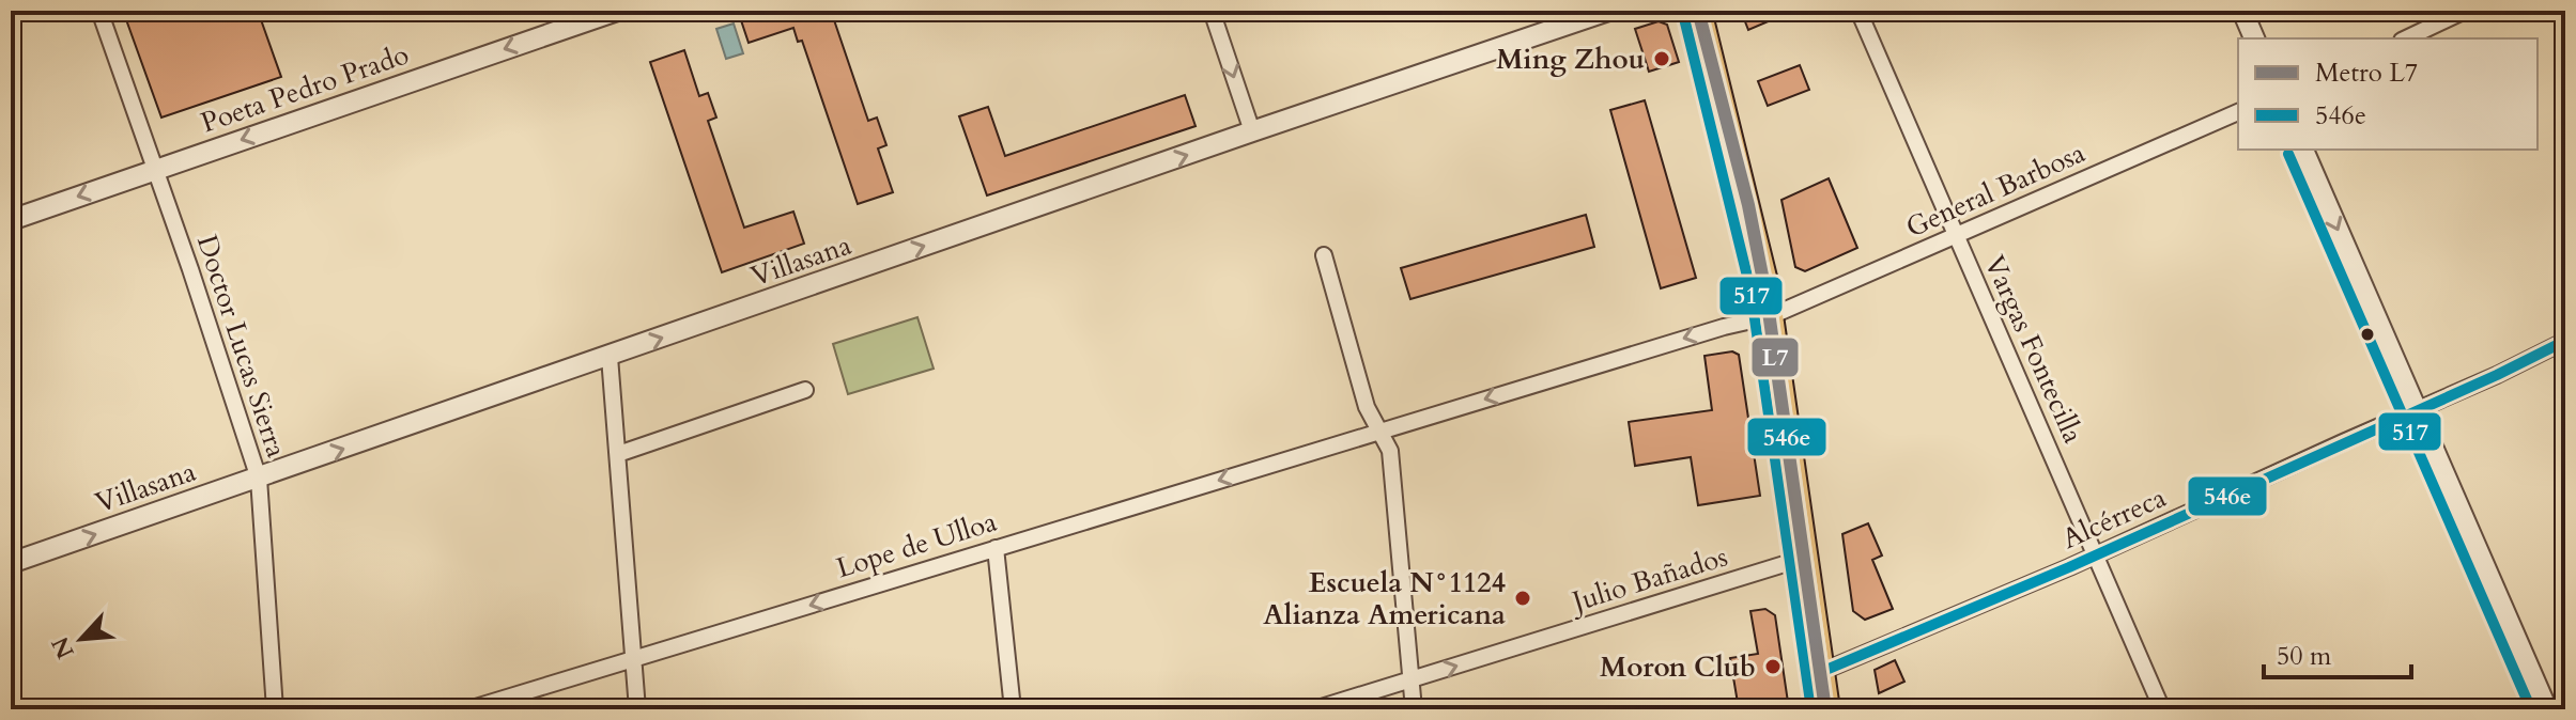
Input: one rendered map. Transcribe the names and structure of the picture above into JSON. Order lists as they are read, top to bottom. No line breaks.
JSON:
{"streets":{"street":["Poeta Pedro Prado","General Barbosa","Villasana","Doctor Lucas Sierra","Vargas Fontecilla","Alcérreca","Lope de Ulloa","Julio Bañados"]},"crossings":[["Poeta Pedro Prado","Doctor Lucas Sierra"],["General Barbosa","Vargas Fontecilla"],["General Barbosa","Lope de Ulloa"],["Villasana","Doctor Lucas Sierra"],["Vargas Fontecilla","Alcérreca"]],"one_way":["Poeta Pedro Prado","Villasana","Lope de Ulloa","Julio Bañados"],"places":["Ming Zhou","Escuela N°1124 Alianza Americana","Moron Club"],"lines":["metro line L7","transit line 546e","transit line 517"],"legend":["Metro L7","546e"],"scale_bar":"50 m","north":"bottom left"}
